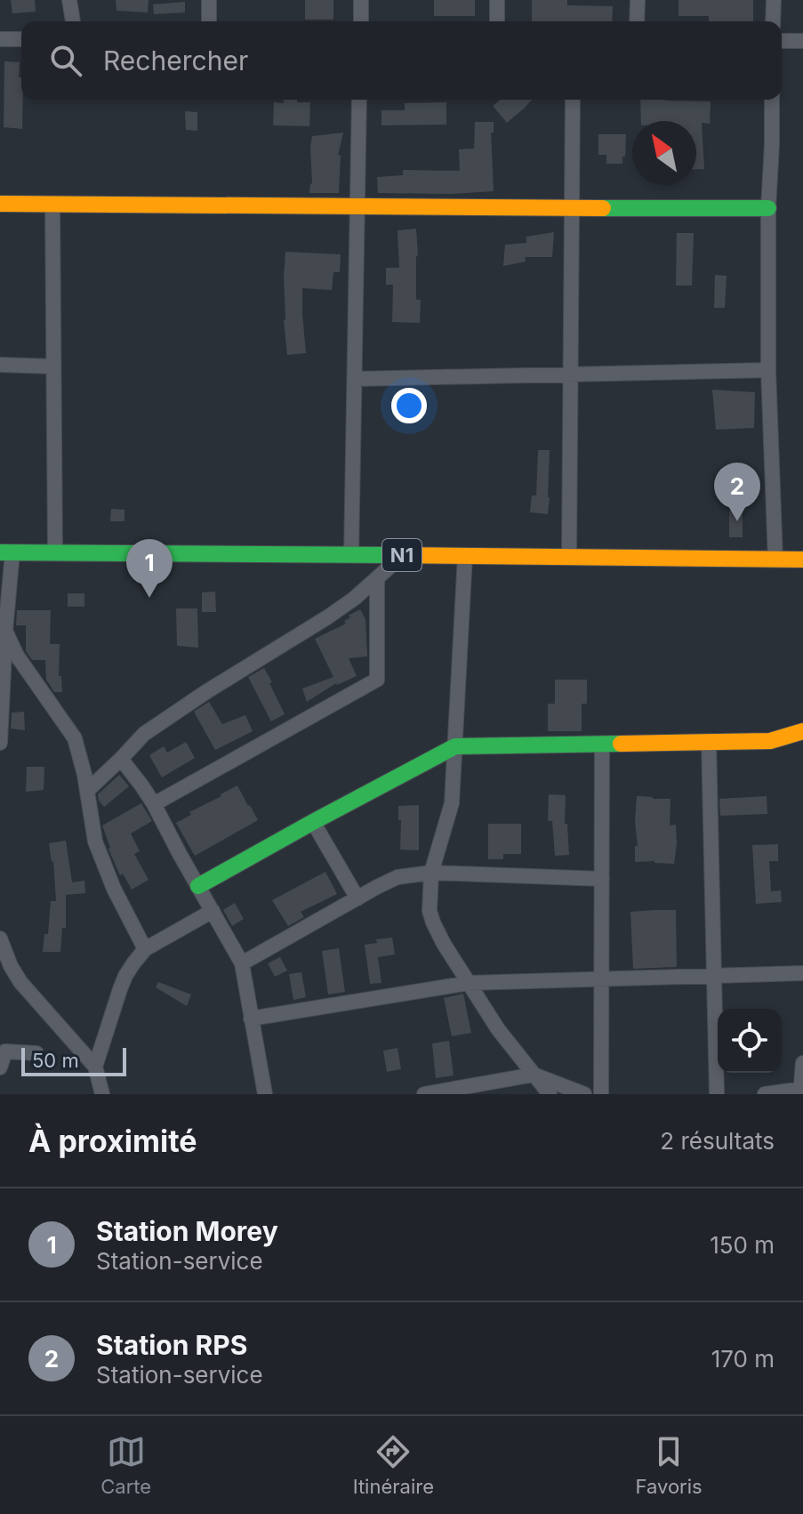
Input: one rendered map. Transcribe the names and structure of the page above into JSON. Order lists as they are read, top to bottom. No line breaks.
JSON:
{"streets":{"street":["N1"]},"scale_bar":"50 m","north":"top left","page":{"search":"Rechercher","pins":["2","1"],"scale":"50 m","heading":["À proximité","2 résultats"],"list":[{"mark":"1","name":"Station Morey","note":"Station-service","value":"150 m"},{"mark":"2","name":"Station RPS","note":"Station-service","value":"170 m"}],"nav":["Carte","Itinéraire","Favoris"]}}
